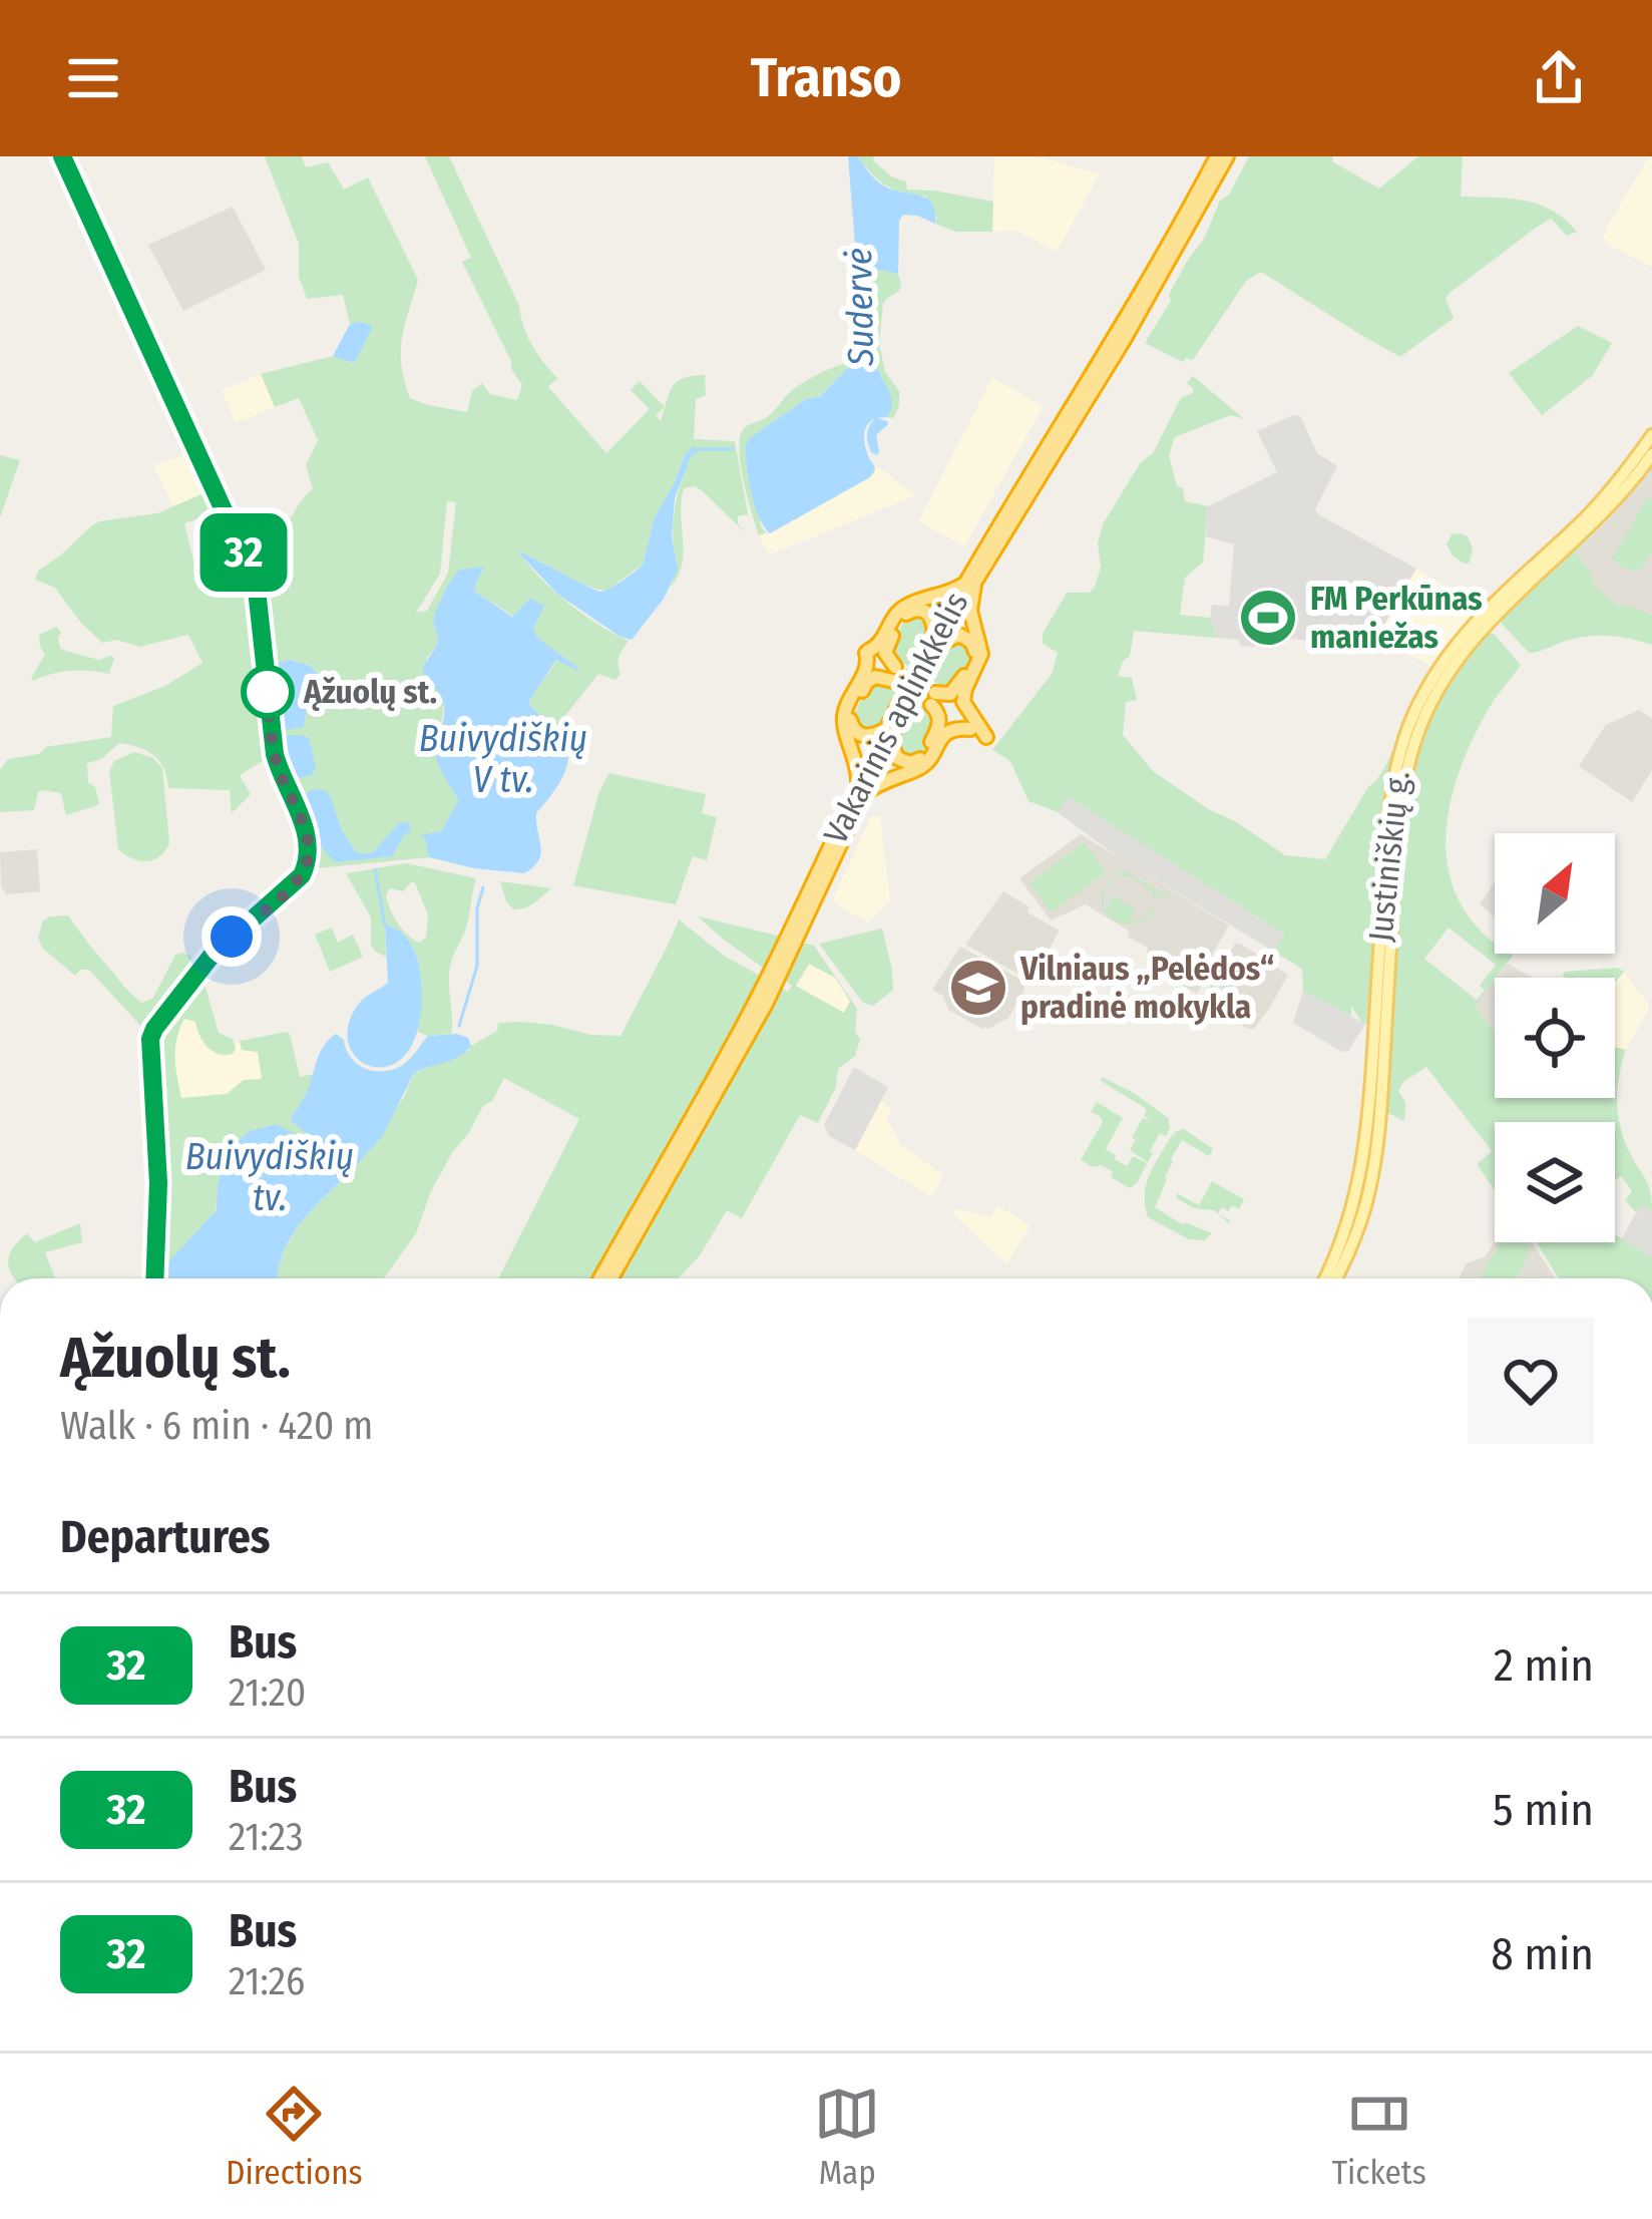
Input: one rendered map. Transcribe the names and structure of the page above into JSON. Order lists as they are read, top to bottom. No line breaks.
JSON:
{"streets":{"highway":["Vakarinis aplinkkelis"],"main road":["Justiniškių g."]},"water":["Sudervė","Buivydiškių V tv.","Buivydiškių tv."],"places":{"sports":["FM Perkūnas maniežas"],"other":["Ąžuolų st."],"school or university":["Vilniaus „Pelėdos“ pradinė mokykla"]},"lines":["bus line 32"],"north":"top right","page":{"header":"Transo","on_map":"32","heading":[["Ąžuolų st.","Walk · 6 min · 420 m"],"Departures"],"list":[{"mark":"32","name":"Bus","note":"21:20","value":"2 min"},{"mark":"32","name":"Bus","note":"21:23","value":"5 min"},{"mark":"32","name":"Bus","note":"21:26","value":"8 min"}],"tabs":["Directions","Map","Tickets"]}}
